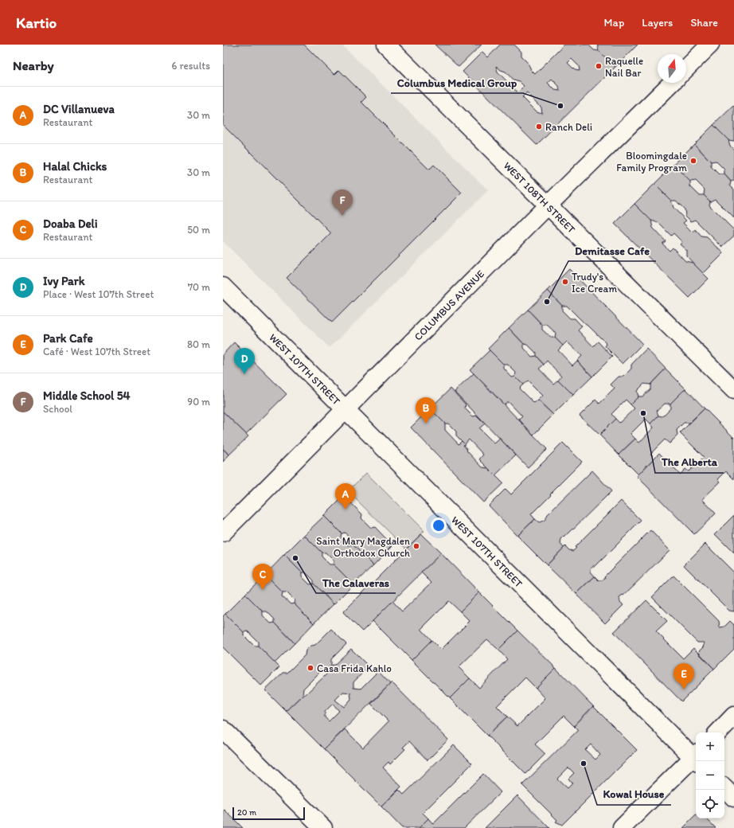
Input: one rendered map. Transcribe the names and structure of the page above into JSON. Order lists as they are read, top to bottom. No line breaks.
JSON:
{"streets":{"street":["WEST 108TH STREET","COLUMBUS AVENUE","WEST 107TH STREET"]},"crossings":[["WEST 108TH STREET","COLUMBUS AVENUE"],["COLUMBUS AVENUE","WEST 107TH STREET"]],"places":["Raquelle Nail Bar","Columbus Medical Group","Ranch Deli","Bloomingdale Family Program","Trudy's Ice Cream","Demitasse Cafe","The Alberta","Saint Mary Magdalen Orthodox Church","The Calaveras","Casa Frida Kahlo","Kowal House"],"scale_bar":"20 m","north":"top","page":{"header":"Kartio","nav":["Map","Layers","Share"],"heading":["Nearby","6 results"],"list":[{"mark":"A","name":"DC Villanueva","note":"Restaurant","value":"30 m"},{"mark":"B","name":"Halal Chicks","note":"Restaurant","value":"30 m"},{"mark":"C","name":"Doaba Deli","note":"Restaurant","value":"50 m"},{"mark":"D","name":"Ivy Park","note":"Place · West 107th Street","value":"70 m"},{"mark":"E","name":"Park Cafe","note":"Café · West 107th Street","value":"80 m"},{"mark":"F","name":"Middle School 54","note":"School","value":"90 m"}],"pins":["F","D","B","A","C","E"],"map_buttons":["+","−"],"scale":"20 m"}}
